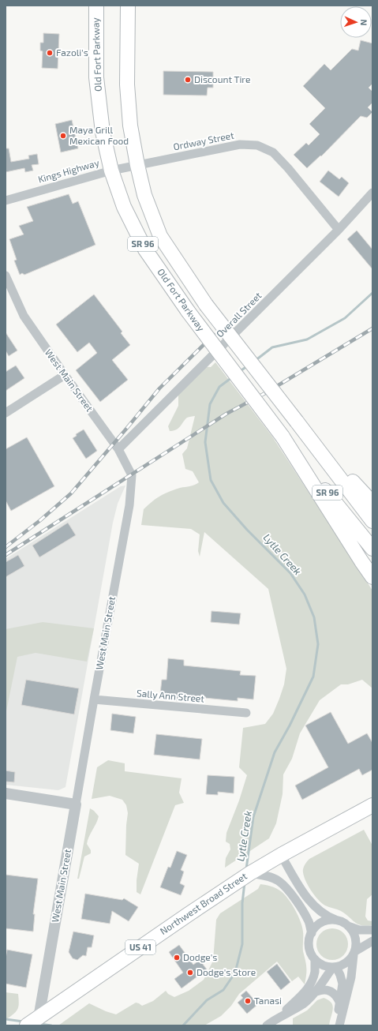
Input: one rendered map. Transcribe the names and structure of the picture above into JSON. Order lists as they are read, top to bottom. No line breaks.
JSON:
{"streets":{"main road":["Old Fort Parkway","SR 96","Northwest Broad Street","US 41"],"street":["Ordway Street","Kings Highway","Overall Street","West Main Street","Sally Ann Street"]},"crossings":[["Old Fort Parkway","Ordway Street"],["Old Fort Parkway","Kings Highway"],["Ordway Street","Kings Highway"],["Ordway Street","Overall Street"],["Overall Street","West Main Street"],["West Main Street","Sally Ann Street"],["West Main Street","Northwest Broad Street"]],"water":["Lytle Creek"],"places":["Fazoli's","Discount Tire","Maya Grill Mexican Food","Dodge's","Dodge's Store","Tanasi"],"north":"right"}
